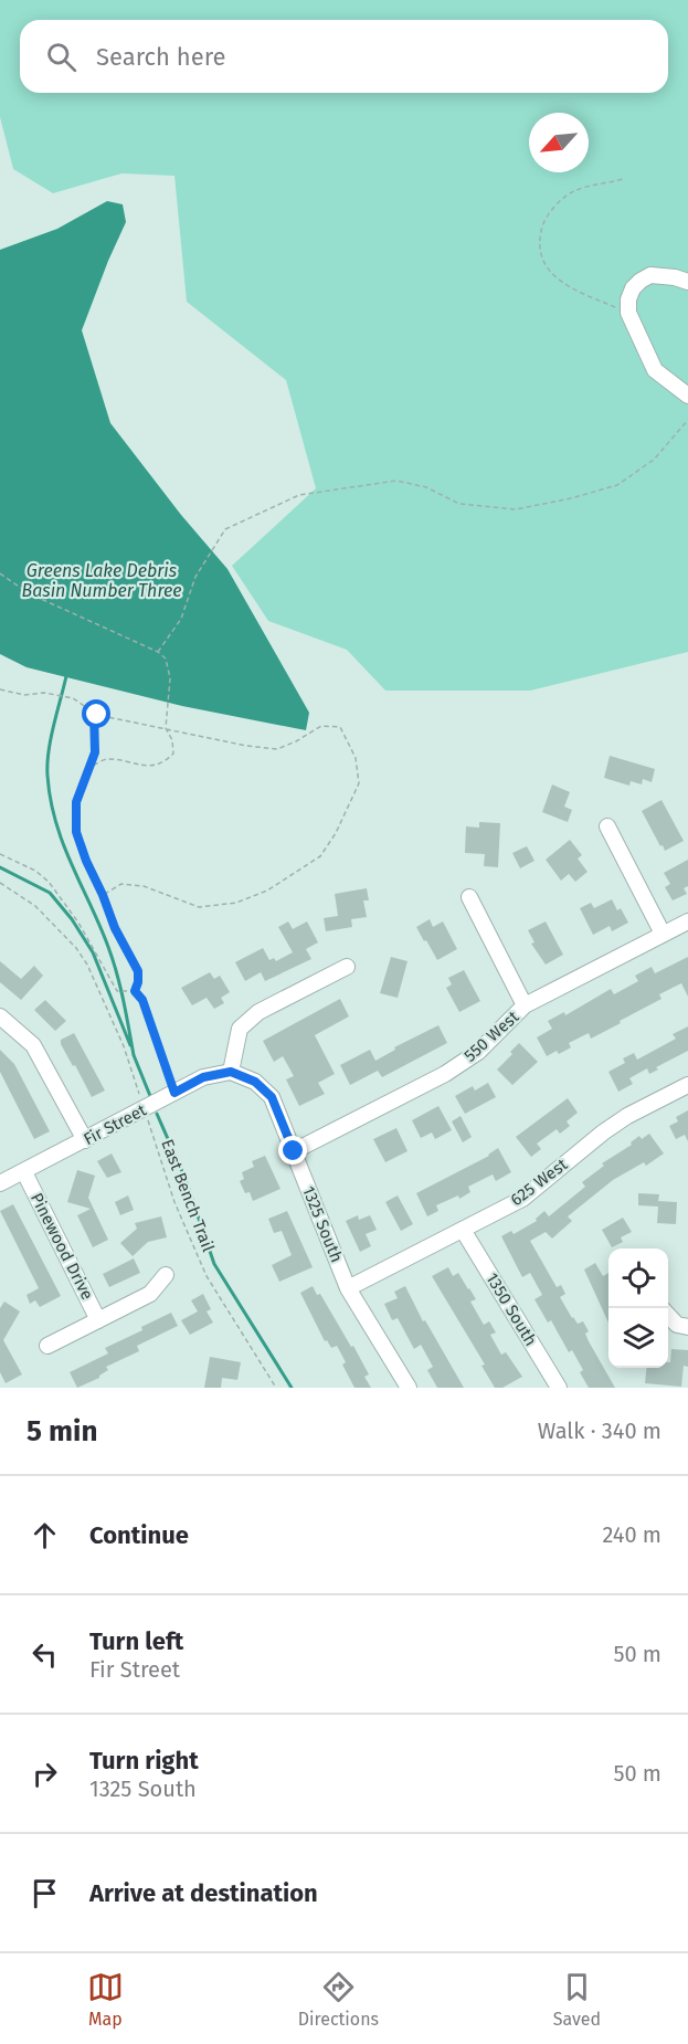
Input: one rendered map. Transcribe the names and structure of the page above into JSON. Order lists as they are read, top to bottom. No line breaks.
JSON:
{"streets":{"street":["550 West","Fir Street","625 West","1325 South","Pinewood Drive","1350 South"],"path":["East Bench Trail"]},"crossings":[["550 West","1325 South"],["Fir Street","East Bench Trail"],["Fir Street","1325 South"],["Fir Street","Pinewood Drive"],["625 West","1325 South"],["625 West","1350 South"]],"water":["Greens Lake Debris Basin Number Three"],"north":"bottom left","page":{"search":"Search here","heading":["5 min","Walk · 340 m"],"list":[["Continue","240 m"],["Turn left","Fir Street","50 m"],["Turn right","1325 South","50 m"],"Arrive at destination"],"nav":["Map","Directions","Saved"]}}
